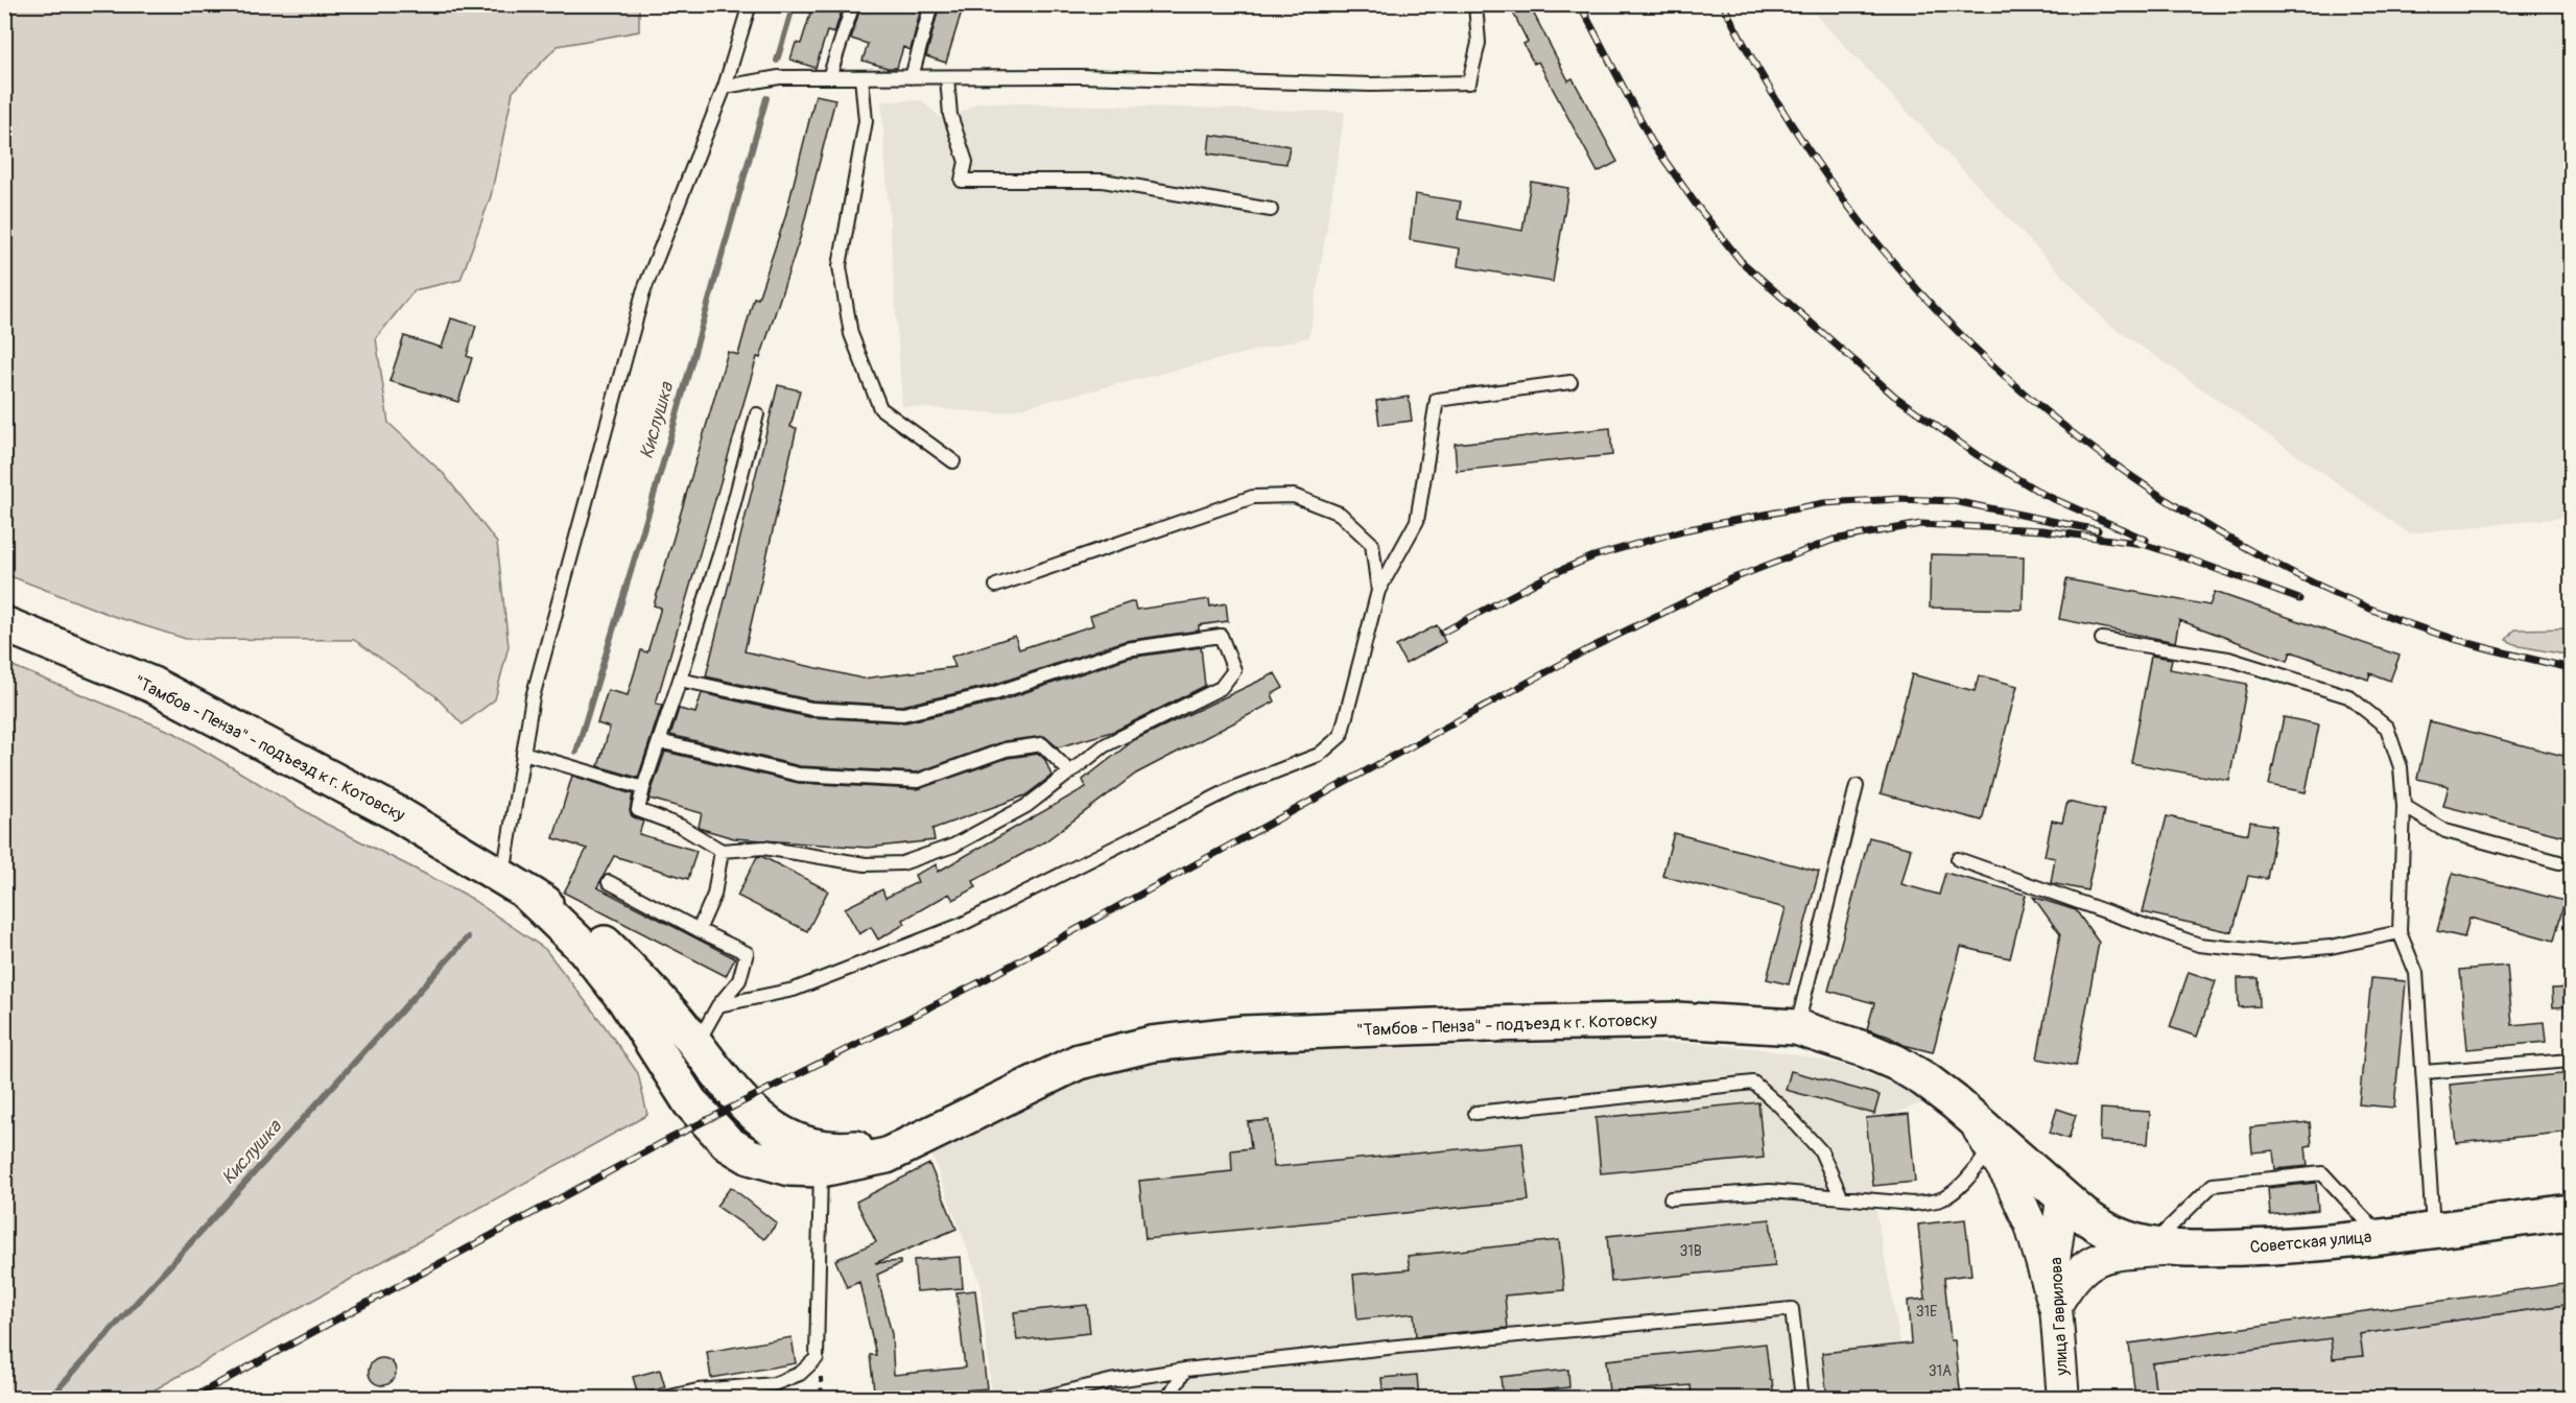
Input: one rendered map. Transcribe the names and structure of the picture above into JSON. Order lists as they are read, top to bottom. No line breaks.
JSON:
{"streets":{"main road":["\"Тамбов - Пенза\" - подъезд к г. Котовску","Советская улица"],"street":["улица Гаврилова"]},"crossings":[["\"Тамбов - Пенза\" - подъезд к г. Котовску","Советская улица"],["\"Тамбов - Пенза\" - подъезд к г. Котовску","улица Гаврилова"],["Советская улица","улица Гаврилова"]],"water":["Кислушка"],"house_numbers":["31В","31Е","31А"]}
